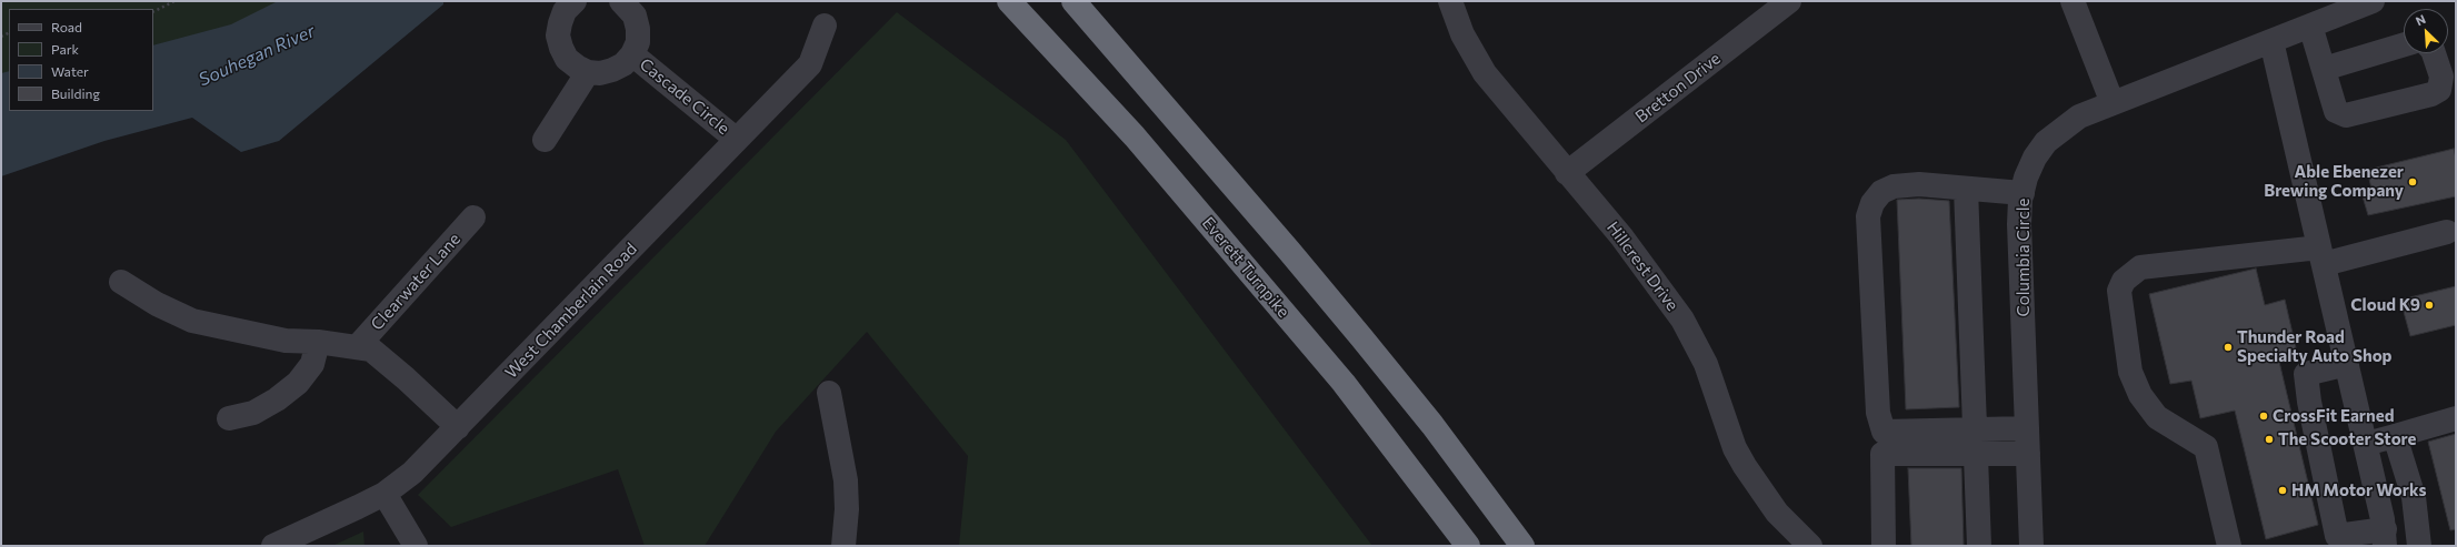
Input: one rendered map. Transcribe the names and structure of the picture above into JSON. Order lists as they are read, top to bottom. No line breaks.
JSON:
{"streets":{"highway":["Everett Turnpike"],"street":["Bretton Drive","Cascade Circle","Columbia Circle","Hillcrest Drive","Clearwater Lane","West Chamberlain Road"]},"crossings":[["Bretton Drive","Hillcrest Drive"],["Cascade Circle","West Chamberlain Road"]],"water":["Souhegan River"],"places":["Able Ebenezer Brewing Company","Cloud K9","Thunder Road Specialty Auto Shop","CrossFit Earned","The Scooter Store","HM Motor Works"],"legend":["Road","Park","Water","Building"],"north":"top left"}
